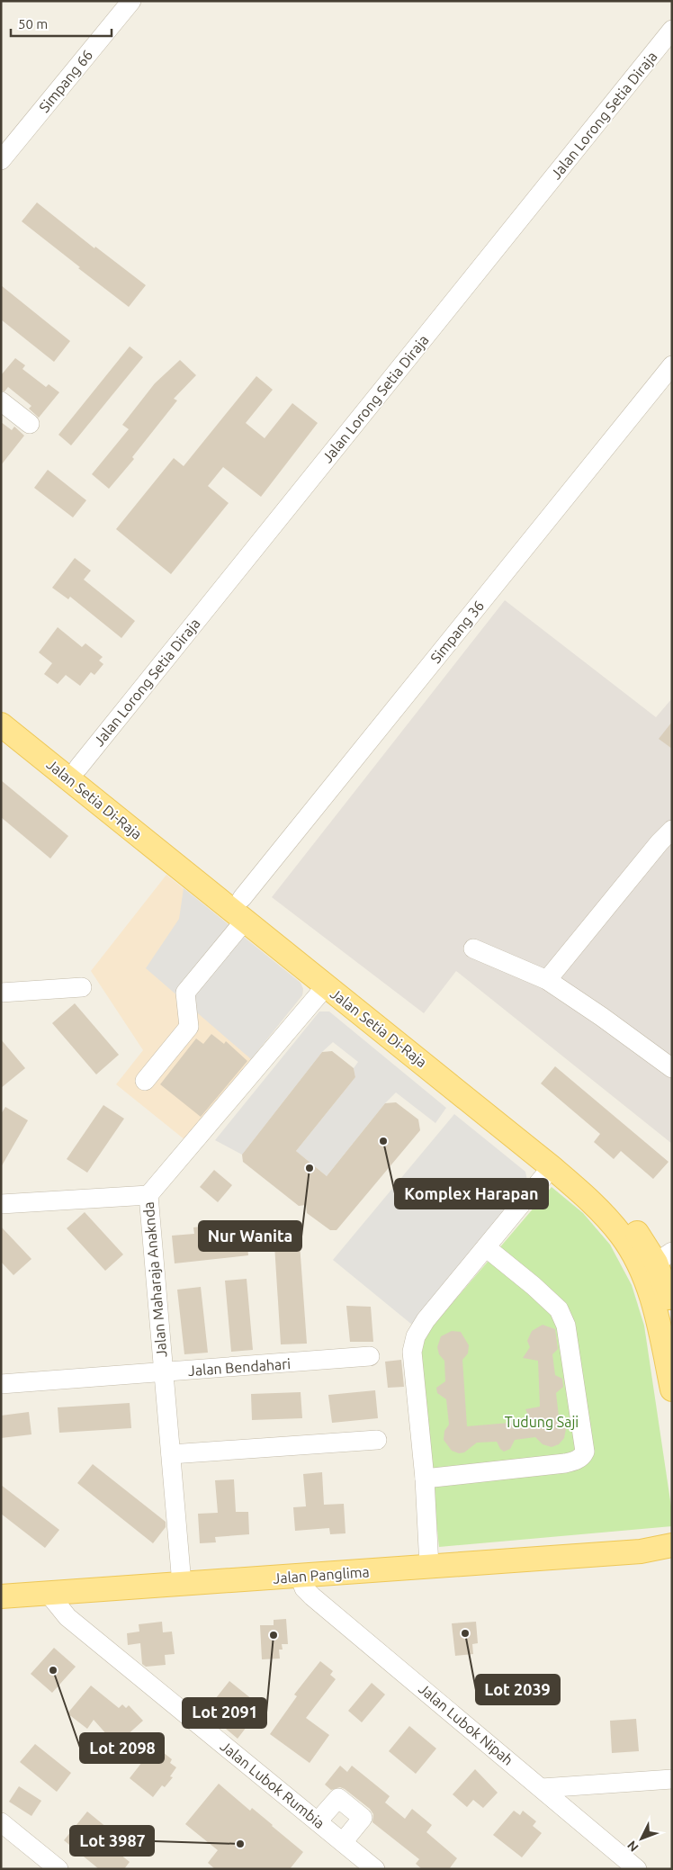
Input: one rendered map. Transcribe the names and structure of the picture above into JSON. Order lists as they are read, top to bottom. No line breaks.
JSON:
{"streets":{"main road":["Jalan Setia Di-Raja","Jalan Panglima"],"street":["Simpang 66","Jalan Lorong Setia Diraja","Simpang 36","Jalan Maharaja Anaknda","Jalan Bendahari","Jalan Lubok Nipah","Jalan Lubok Rumbia"]},"crossings":[["Jalan Lorong Setia Diraja","Jalan Setia Di-Raja"],["Simpang 36","Jalan Setia Di-Raja"],["Jalan Setia Di-Raja","Jalan Maharaja Anaknda"],["Jalan Maharaja Anaknda","Jalan Bendahari"],["Jalan Maharaja Anaknda","Jalan Panglima"],["Jalan Panglima","Jalan Lubok Nipah"],["Jalan Panglima","Jalan Lubok Rumbia"]],"parks":["Tudung Saji"],"places":["Komplex Harapan","Nur Wanita","Lot 2039","Lot 2091","Lot 2098","Lot 3987"],"scale_bar":"50 m","north":"bottom left"}
